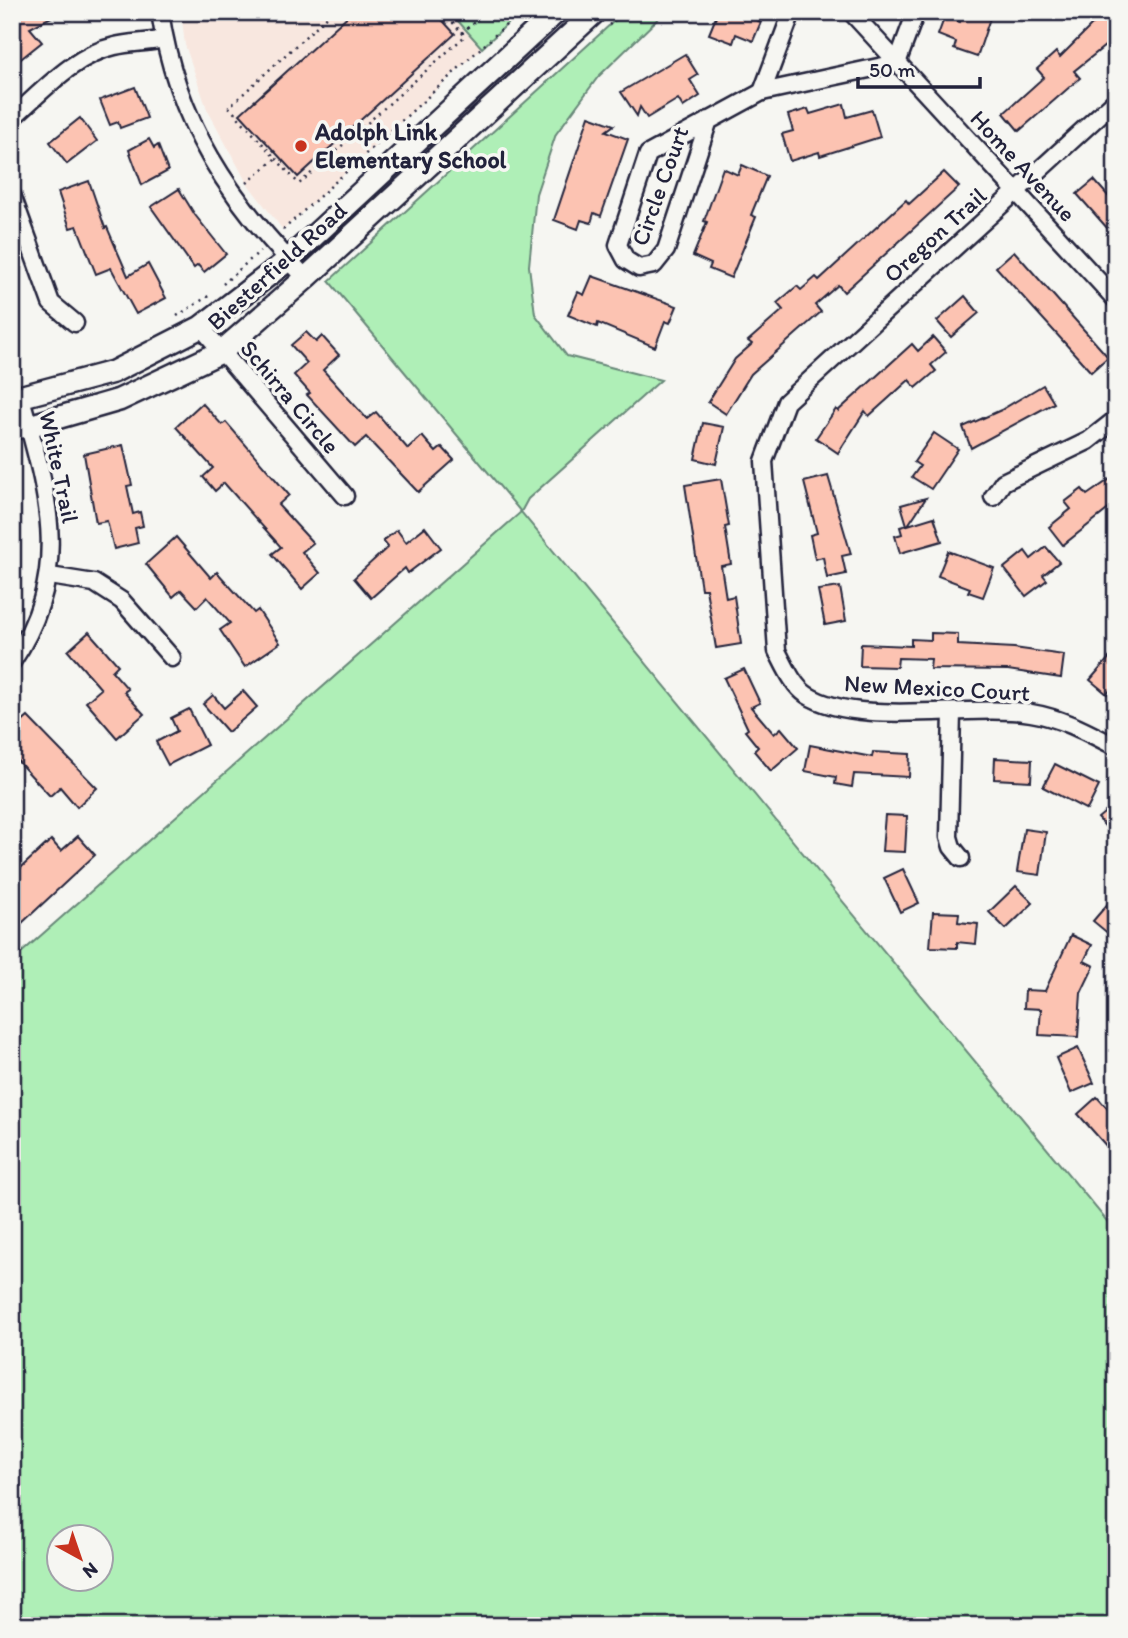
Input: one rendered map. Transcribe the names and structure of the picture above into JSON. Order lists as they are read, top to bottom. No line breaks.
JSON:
{"streets":{"street":["Home Avenue","Circle Court","Oregon Trail","Biesterfield Road","Schirra Circle","White Trail","New Mexico Court"]},"crossings":[["Home Avenue","Oregon Trail"],["Oregon Trail","New Mexico Court"],["Biesterfield Road","Schirra Circle"],["Biesterfield Road","White Trail"]],"places":["Adolph Link Elementary School"],"scale_bar":"50 m","north":"bottom right"}
